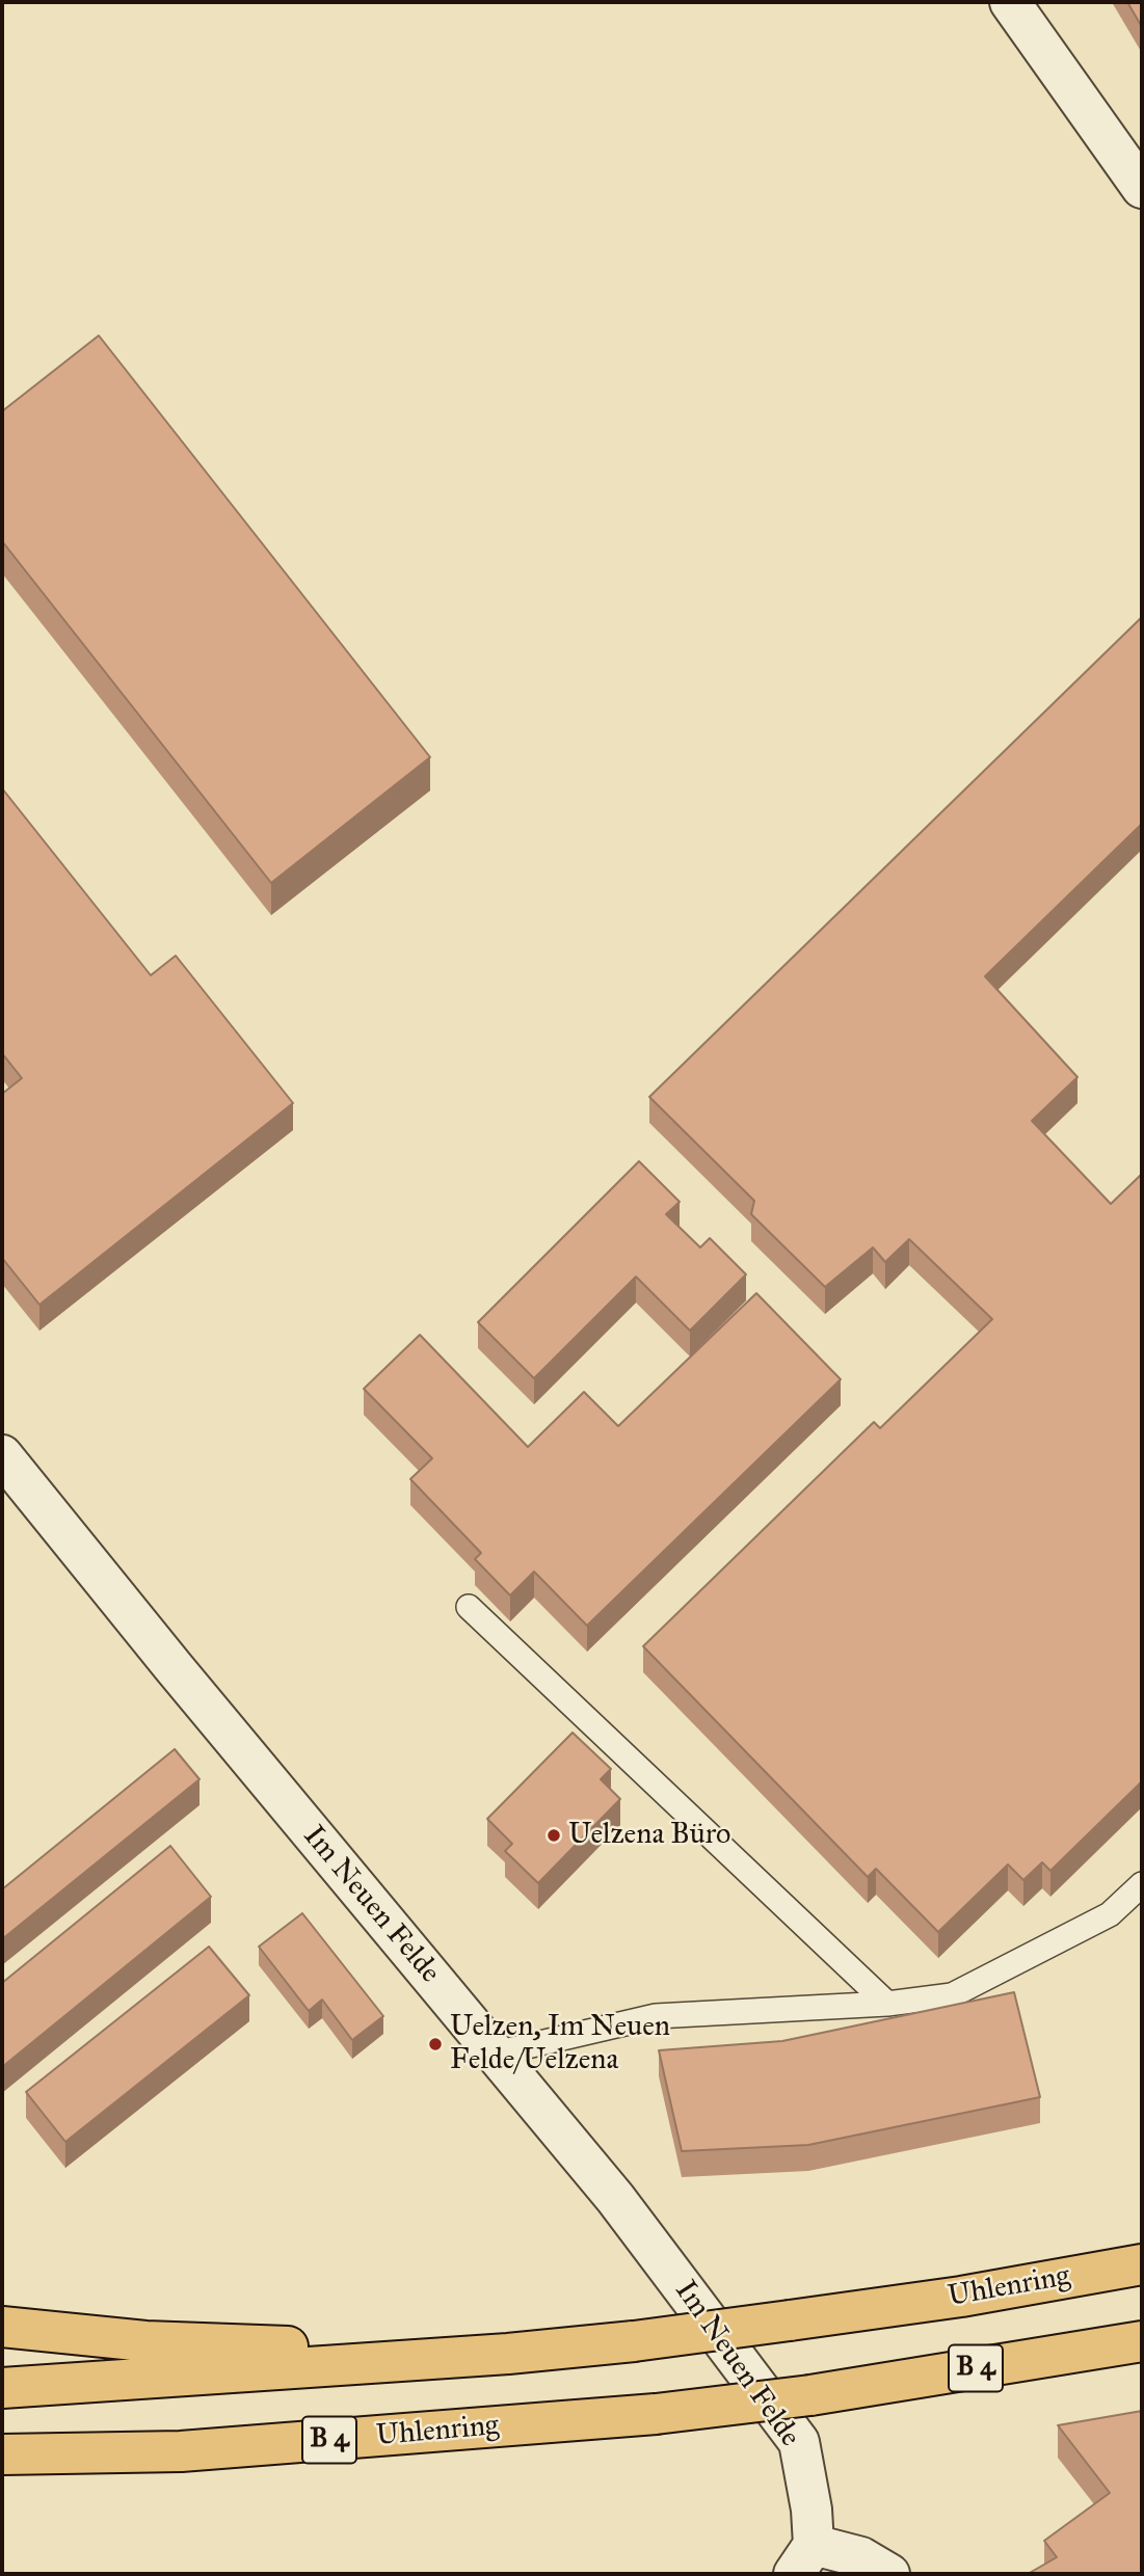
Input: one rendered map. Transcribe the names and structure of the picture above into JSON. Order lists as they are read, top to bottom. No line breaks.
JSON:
{"streets":{"highway":["Uhlenring","B 4"],"street":["Im Neuen Felde"]},"places":["Uelzena Büro","Uelzen, Im Neuen Felde/Uelzena"]}
